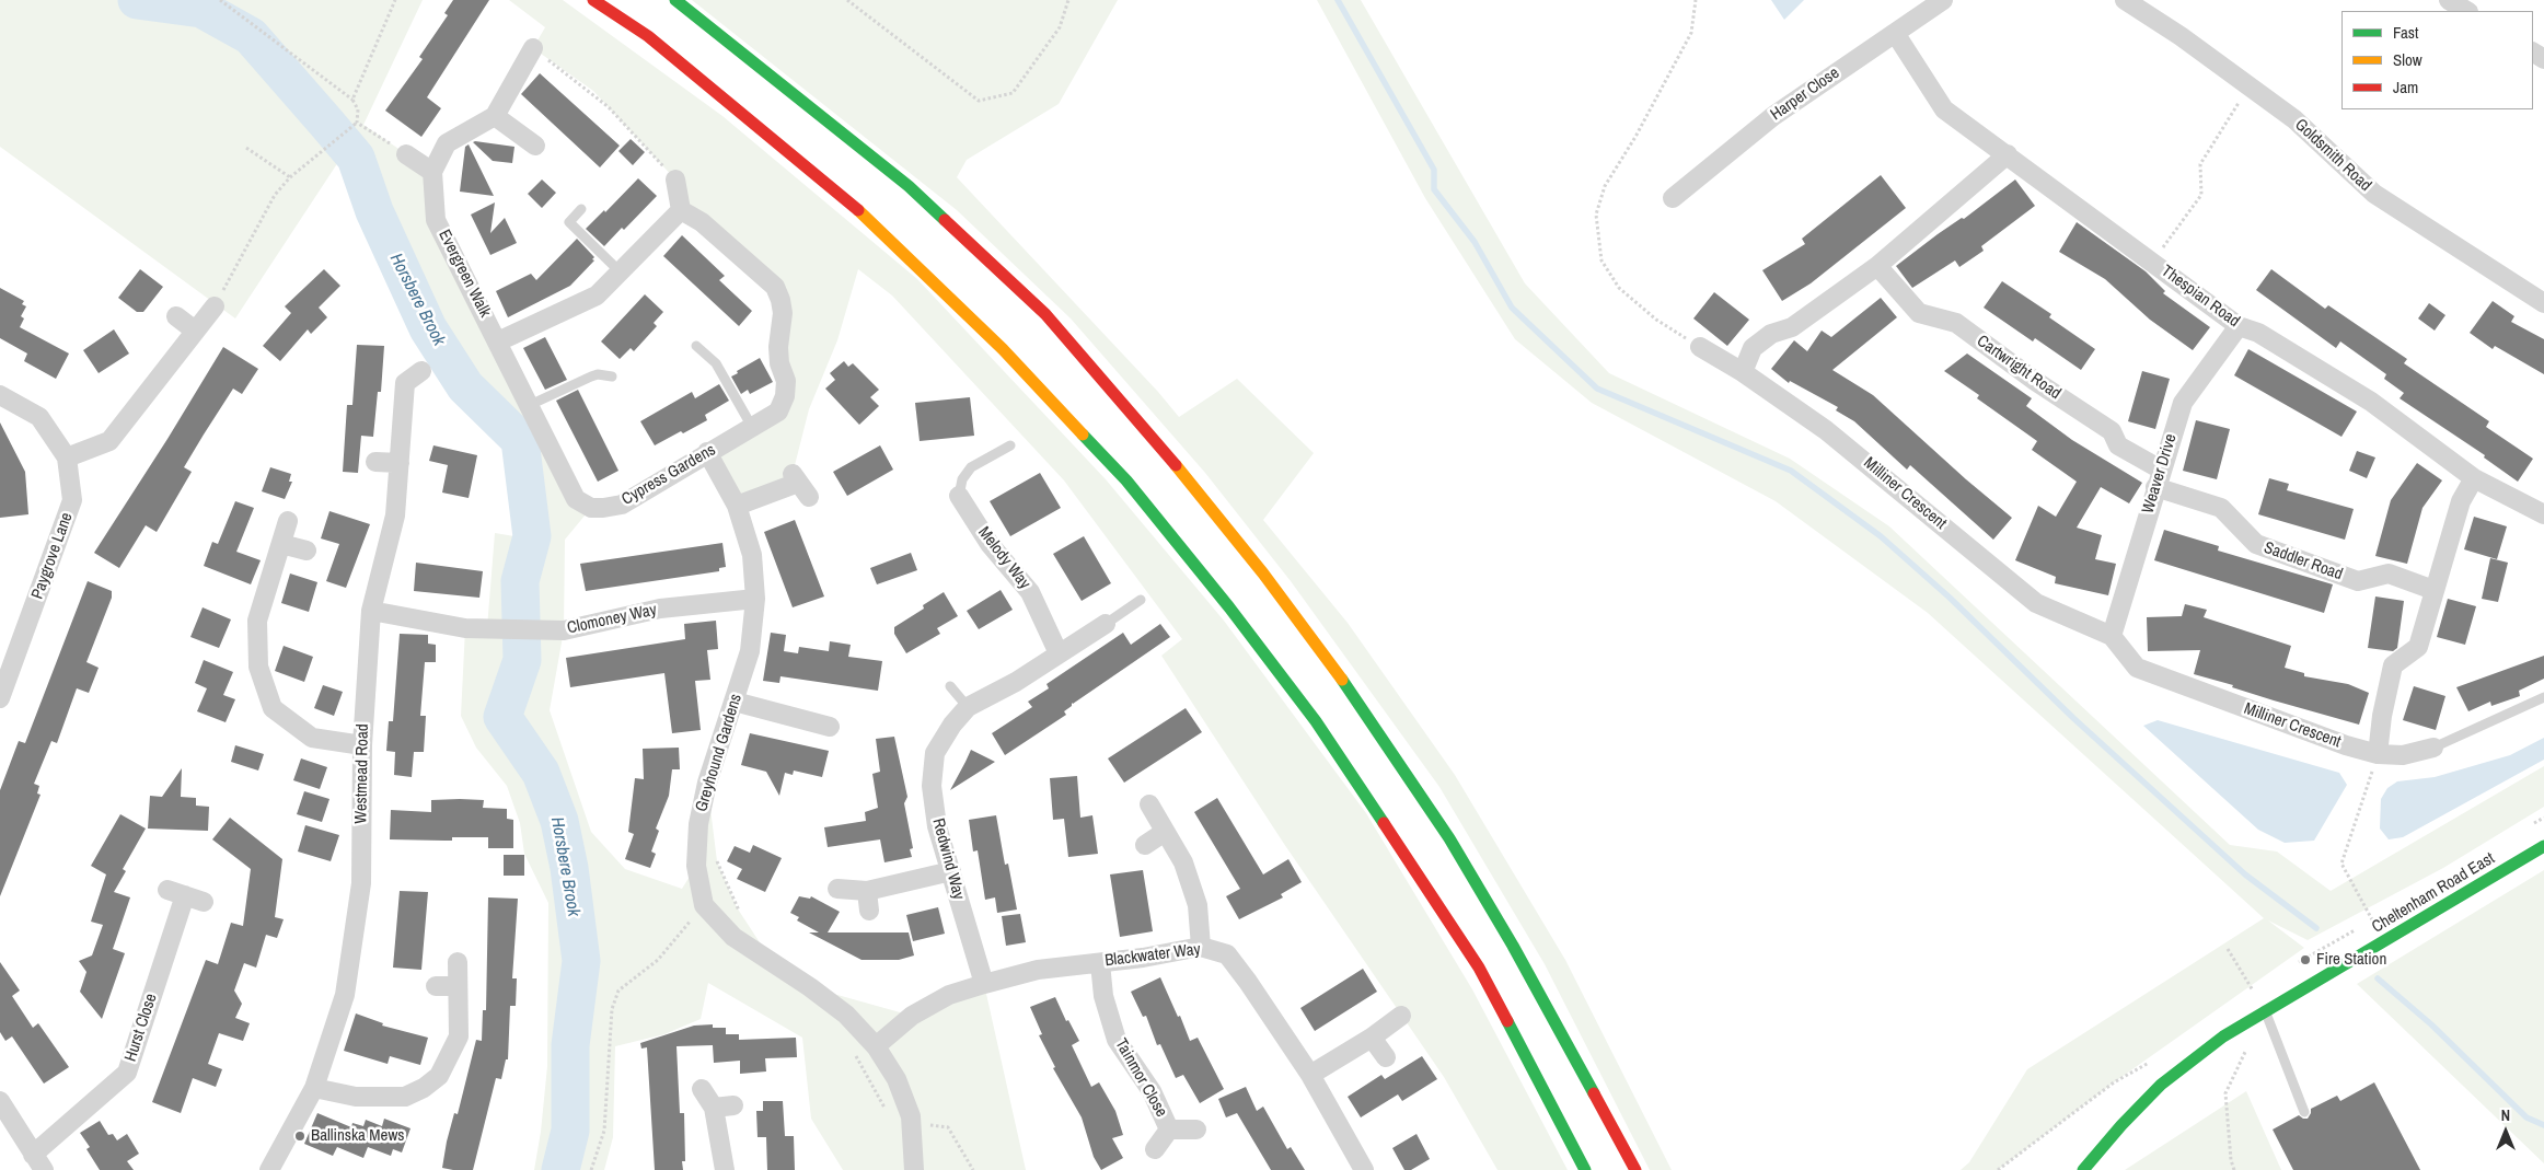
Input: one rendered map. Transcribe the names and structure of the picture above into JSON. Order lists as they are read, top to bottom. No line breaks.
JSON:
{"streets":{"main road":["Cheltenham Road East"],"street":["Harper Close","Goldsmith Road","Evergreen Walk","Thespian Road","Cartwright Road","Weaver Drive","Cypress Gardens","Milliner Crescent","Paygrove Lane","Melody Way","Saddler Road","Clomoney Way","Greyhound Gardens","Westmead Road","Redwind Way","Blackwater Way","Hurst Close","Tainmor Close"]},"crossings":[["Harper Close","Thespian Road"],["Evergreen Walk","Cypress Gardens"],["Thespian Road","Weaver Drive"],["Cartwright Road","Weaver Drive"],["Cartwright Road","Saddler Road"],["Weaver Drive","Milliner Crescent"],["Weaver Drive","Saddler Road"],["Cypress Gardens","Greyhound Gardens"],["Melody Way","Redwind Way"],["Clomoney Way","Greyhound Gardens"],["Clomoney Way","Westmead Road"],["Redwind Way","Blackwater Way"],["Blackwater Way","Tainmor Close"]],"water":["Horsbere Brook"],"places":["Fire Station","Ballinska Mews"],"legend":["Fast","Slow","Jam"],"north":"top"}
